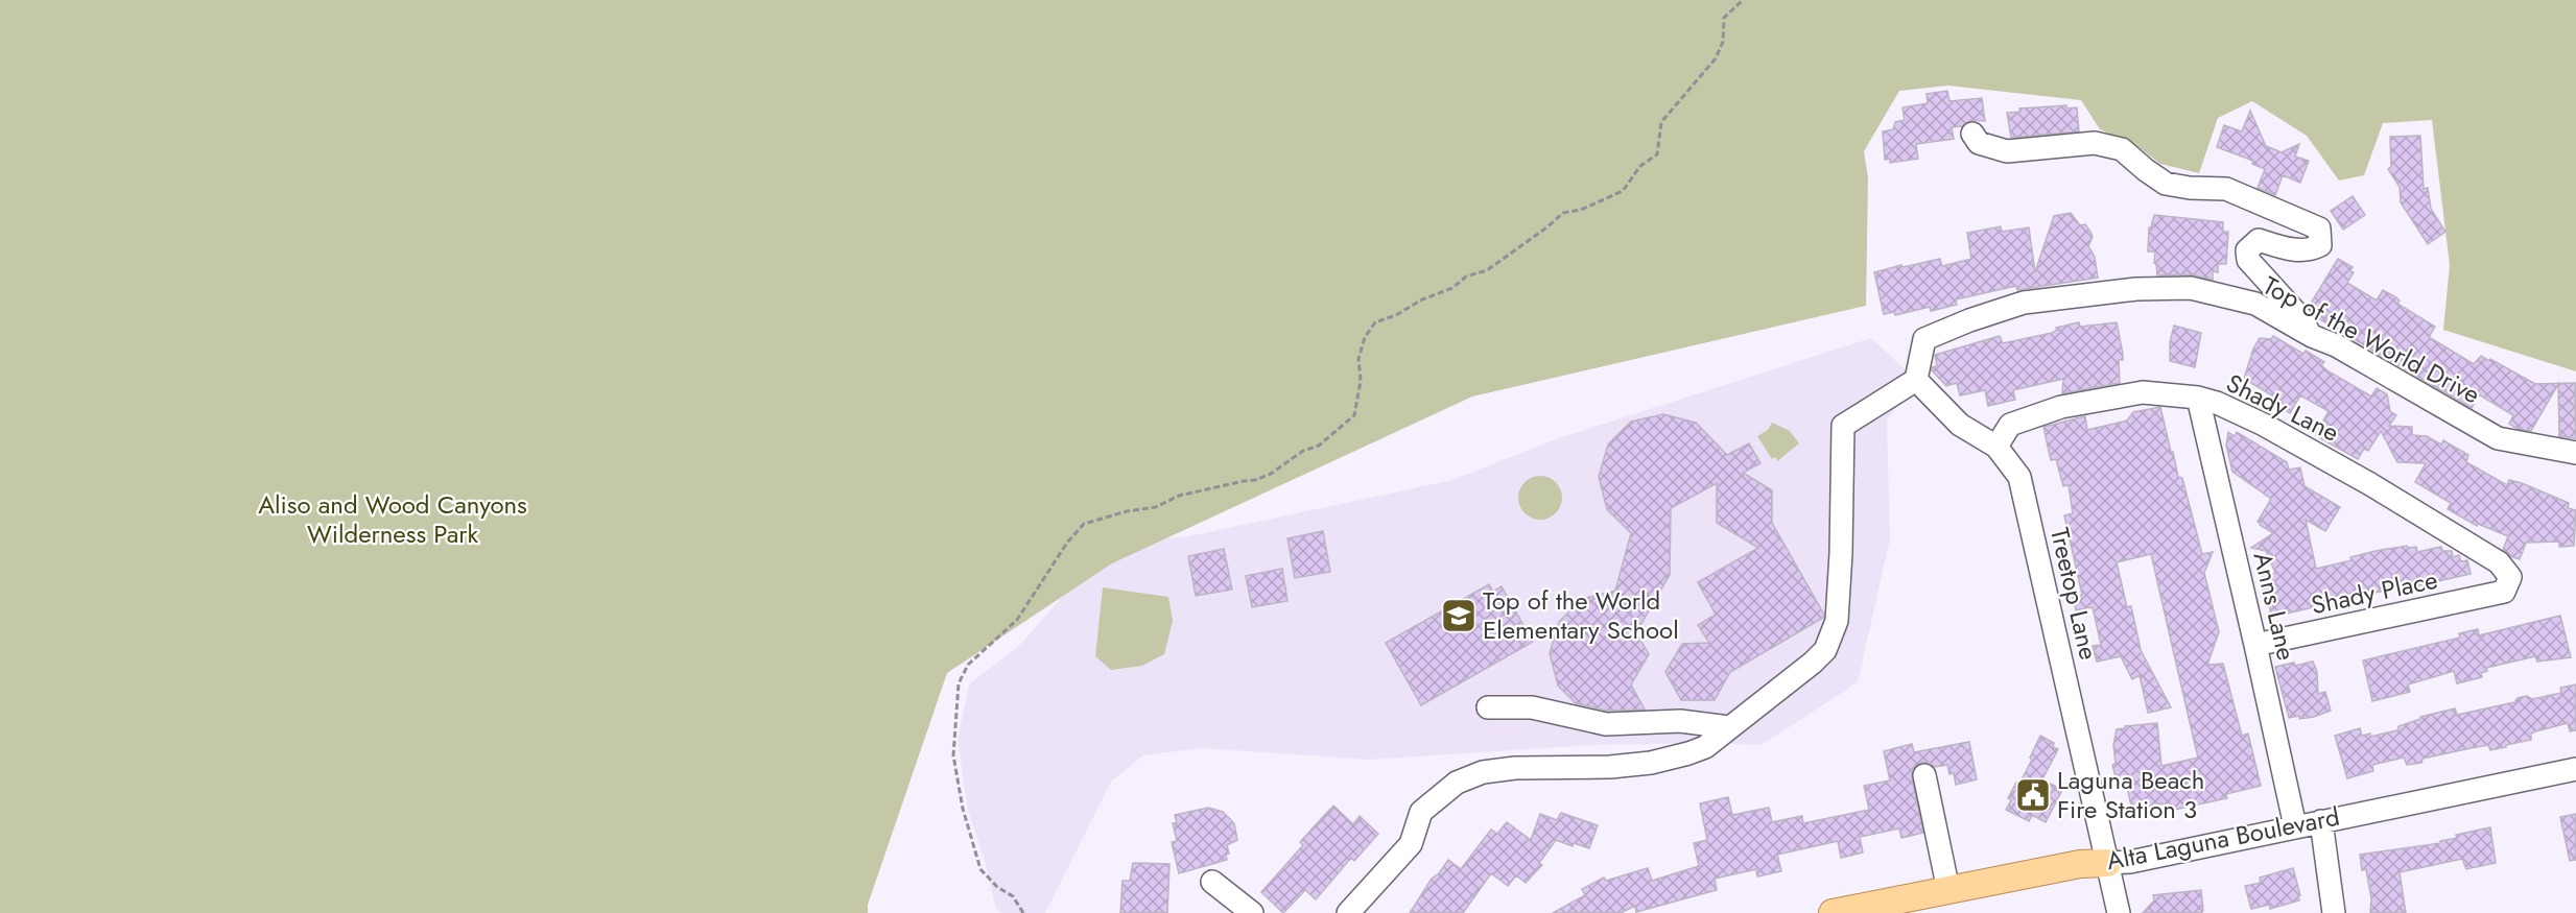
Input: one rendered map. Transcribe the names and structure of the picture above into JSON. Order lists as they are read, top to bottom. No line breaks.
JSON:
{"streets":{"main road":["Alta Laguna Boulevard"],"street":["Top of the World Drive","Shady Lane","Shady Place","Treetop Lane","Anns Lane"]},"crossings":[["Top of the World Drive","Treetop Lane"],["Shady Lane","Shady Place"],["Shady Lane","Treetop Lane"],["Shady Lane","Anns Lane"],["Shady Place","Anns Lane"],["Treetop Lane","Alta Laguna Boulevard"],["Anns Lane","Alta Laguna Boulevard"]],"parks":["Aliso and Wood Canyons Wilderness Park"],"places":{"school or university":["Top of the World Elementary School"],"public building":["Laguna Beach Fire Station 3"]}}
